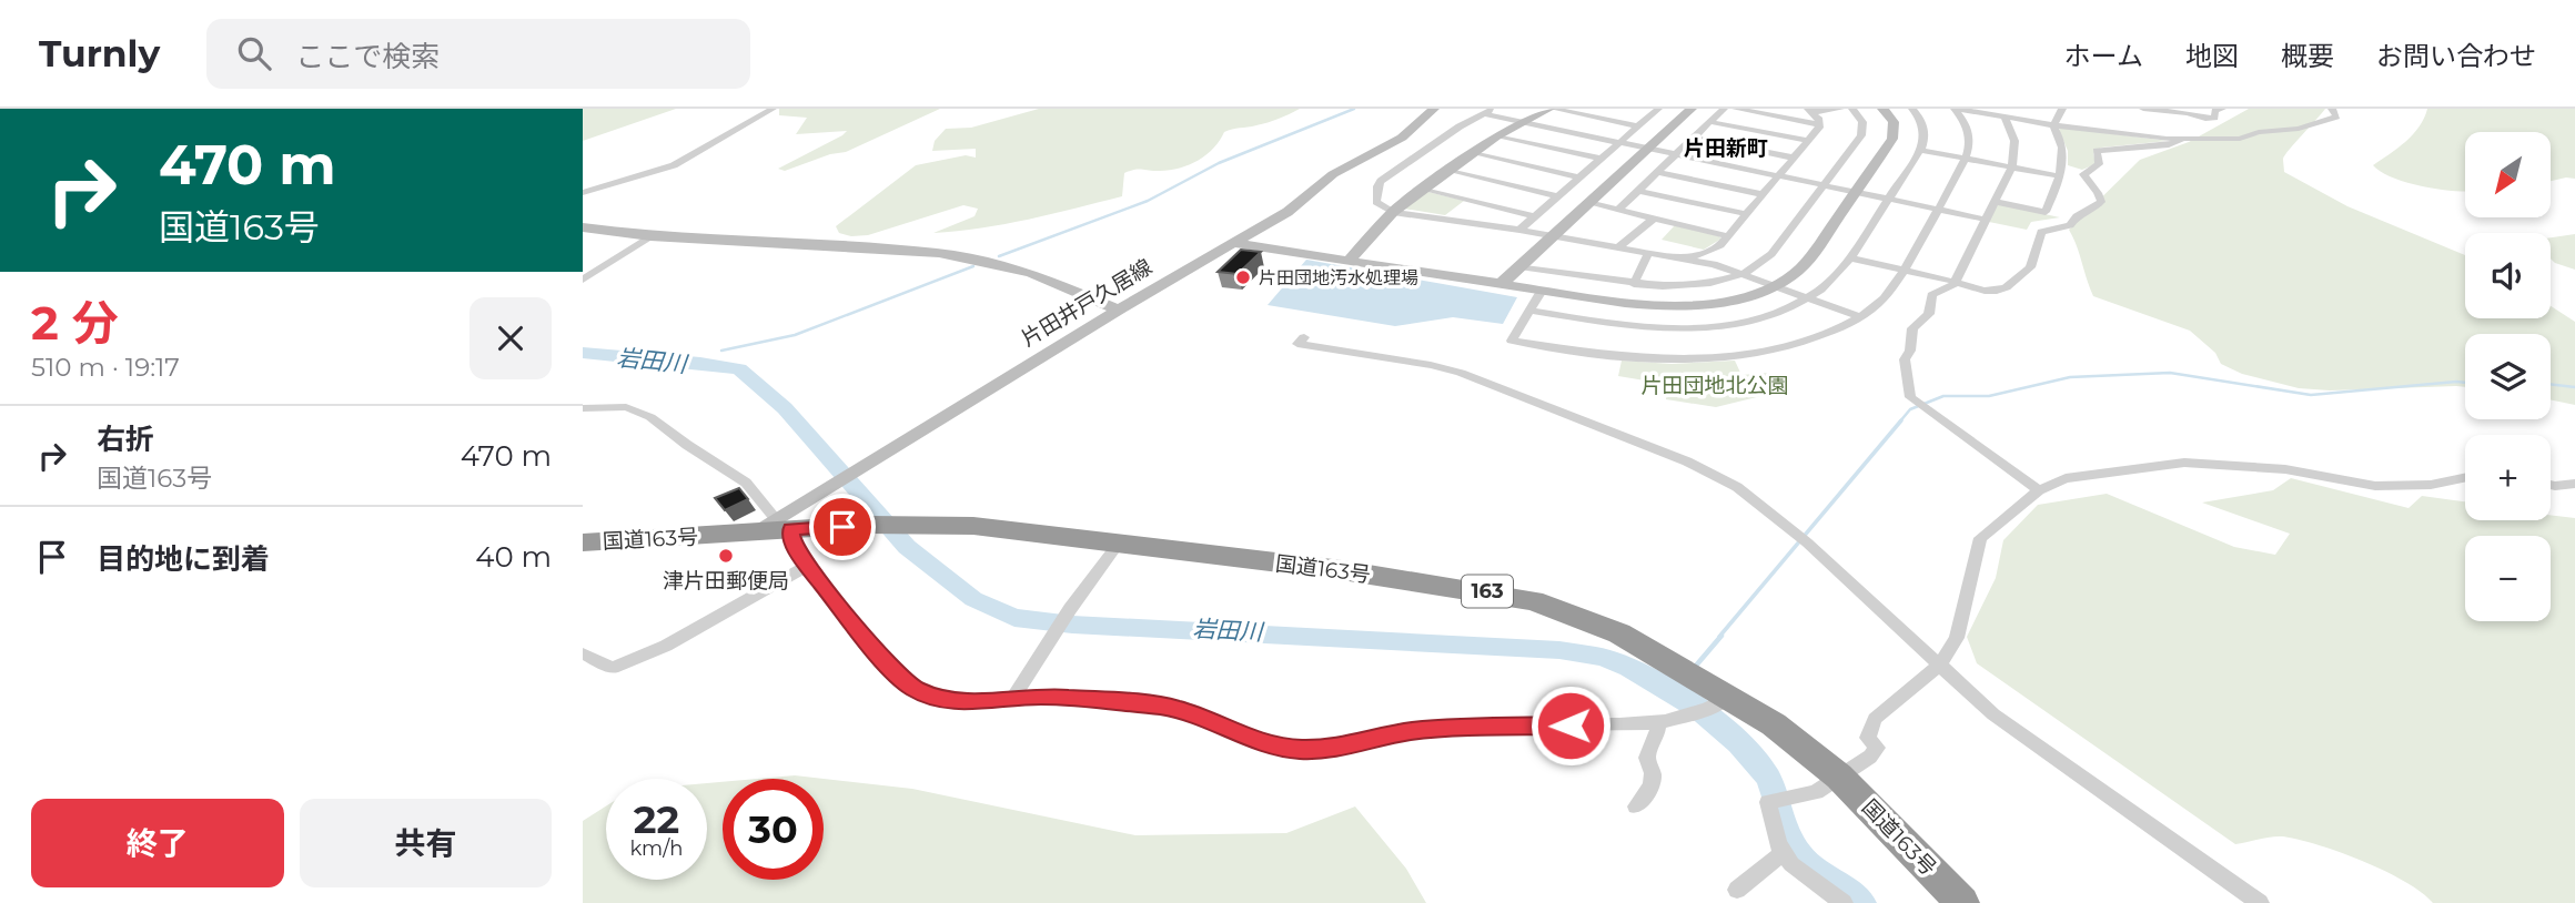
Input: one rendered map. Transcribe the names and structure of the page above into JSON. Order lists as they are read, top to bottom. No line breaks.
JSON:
{"streets":{"highway":["国道163号","163"],"street":["片田井戸久居線"]},"crossings":[["片田井戸久居線","国道163号"]],"districts":["片田新町"],"water":["岩田川"],"parks":["片田団地北公園"],"places":["片田団地汚水処理場","津片田郵便局"],"north":"bottom left","page":{"header":"Turnly","search":"ここで検索","nav":["ホーム","地図","概要","お問い合わせ"],"turn":["470 m","国道163号"],"map_buttons":["+","−"],"heading":["2 分","510 m · 19:17"],"list":[{"name":"右折","note":"国道163号","value":"470 m"},{"name":"目的地に到着","value":"40 m"}],"speed":"22 km/h","limit":"30","buttons":["終了","共有"]}}
